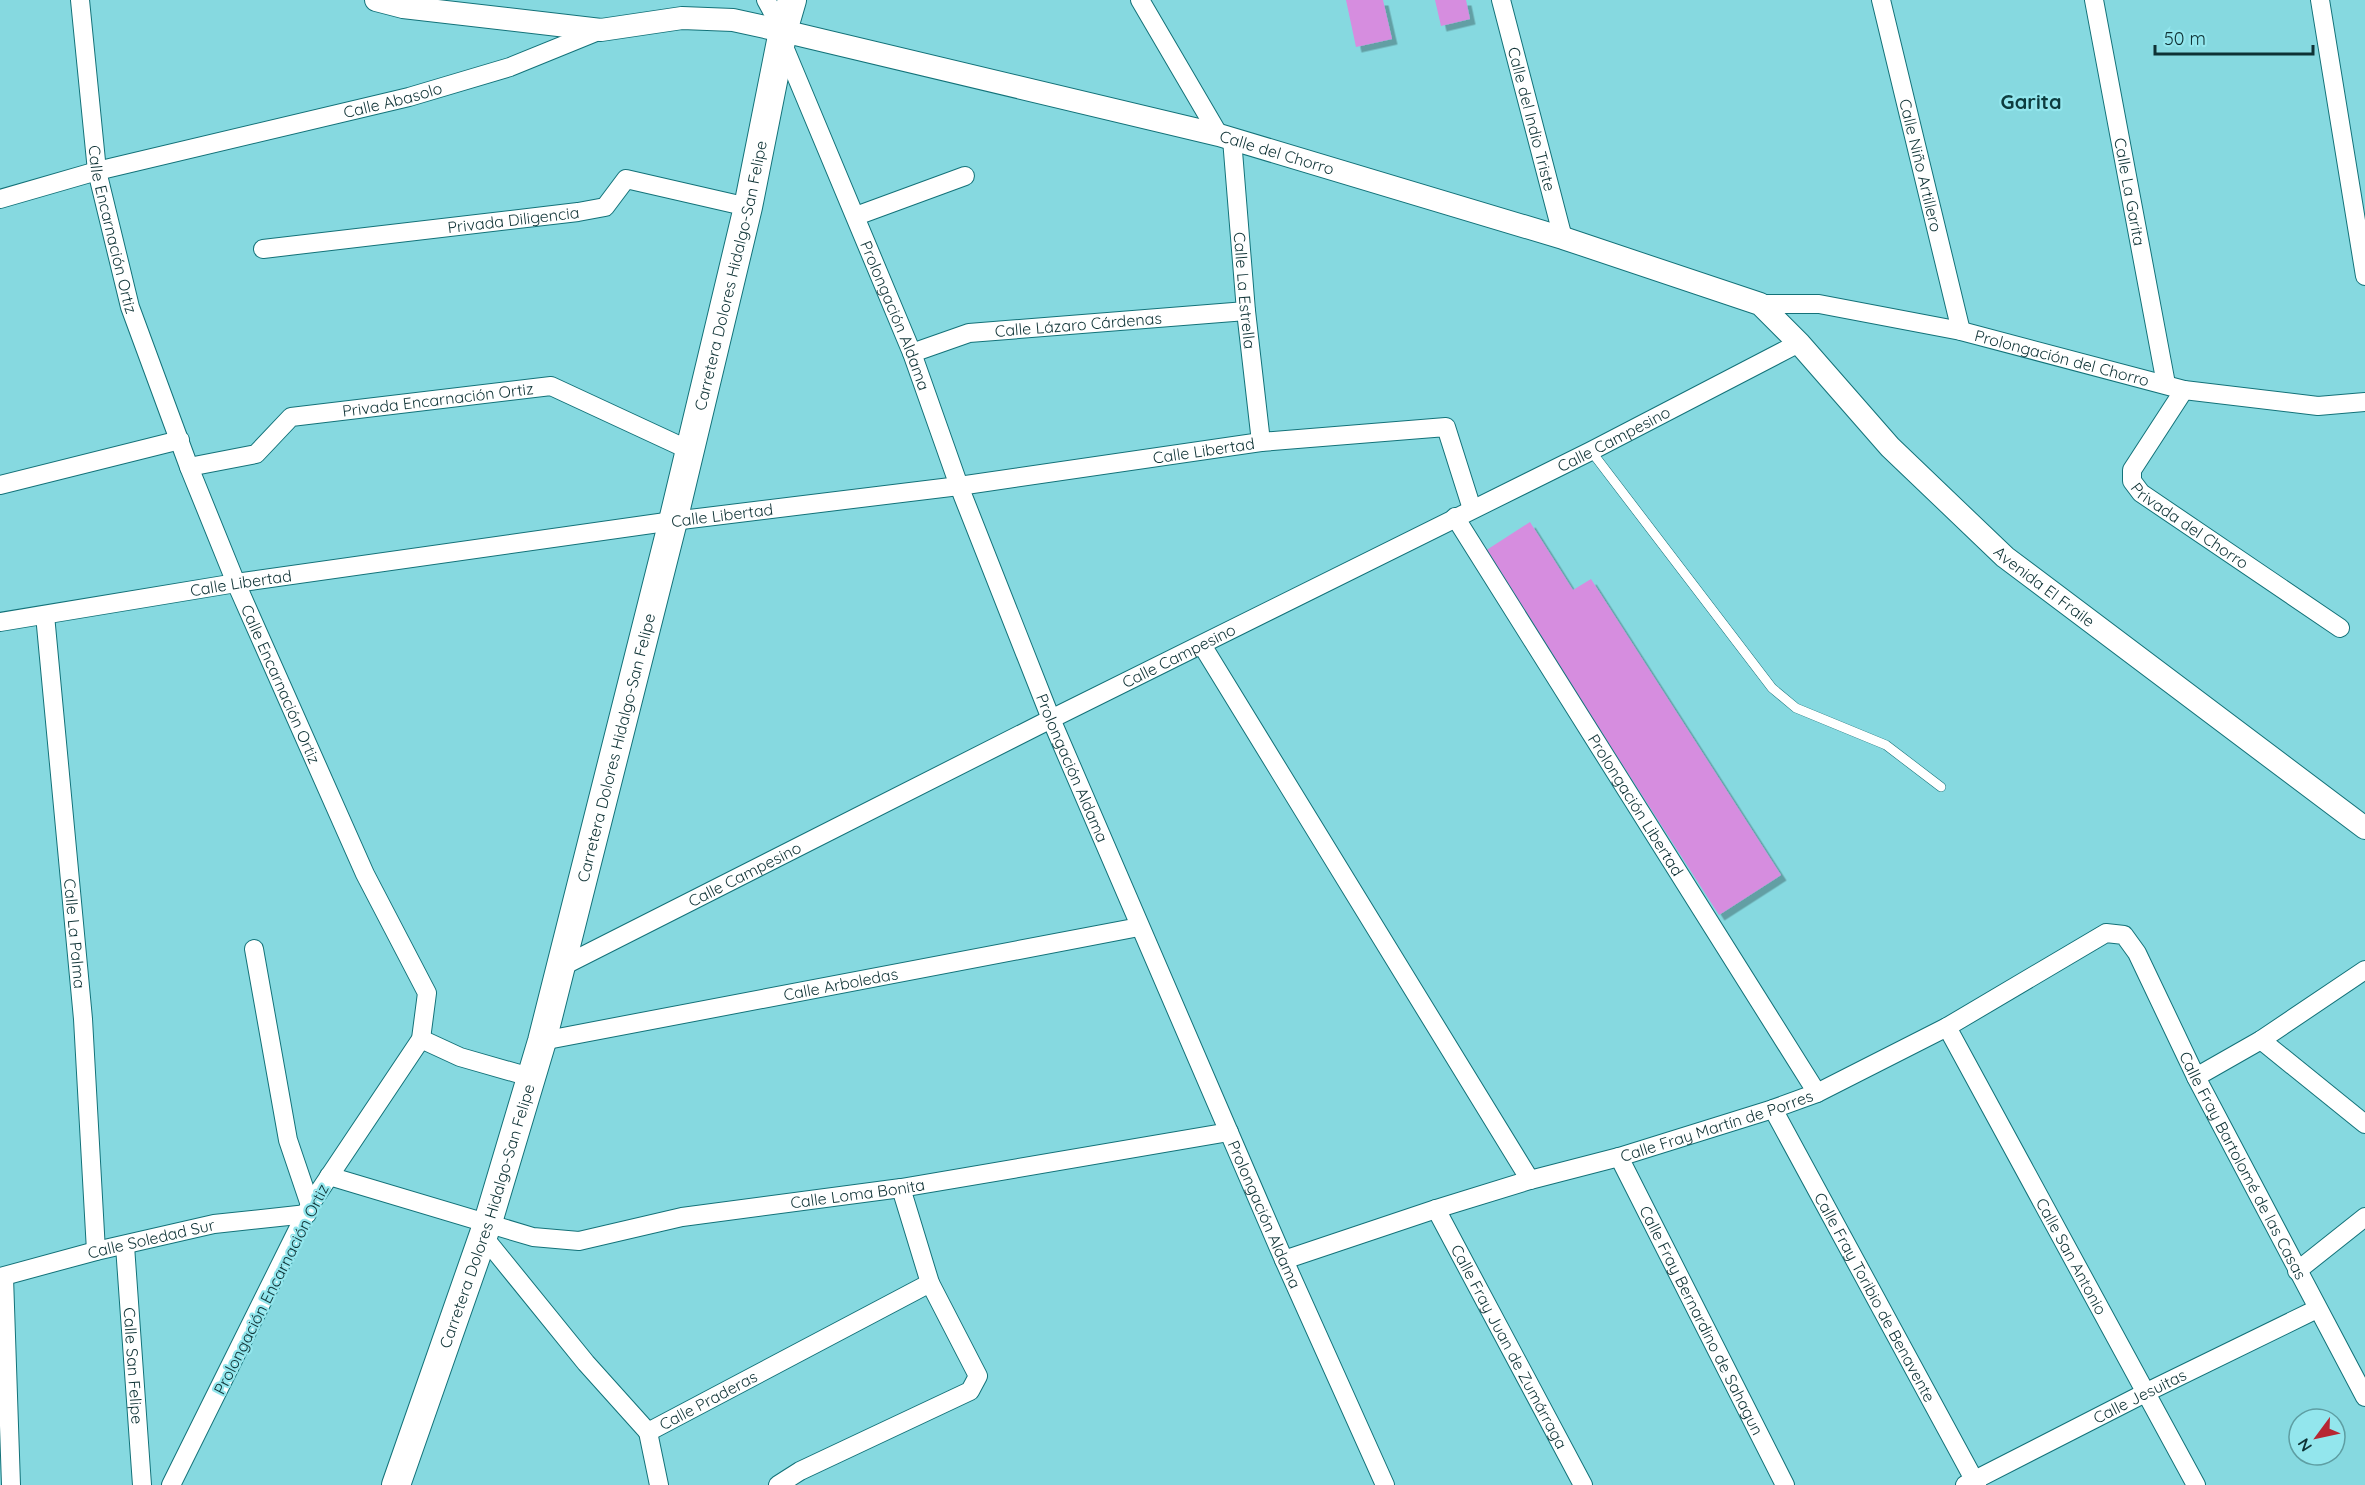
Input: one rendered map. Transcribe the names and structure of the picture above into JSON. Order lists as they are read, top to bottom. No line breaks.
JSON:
{"streets":{"main road":["Carretera Dolores Hidalgo-San Felipe"],"street":["Calle Abasolo","Calle del Indio Triste","Calle del Chorro","Calle Niño Artillero","Calle La Garita","Privada Diligencia","Calle Encarnación Ortiz","Calle La Estrella","Prolongación Aldama","Calle Lázaro Cárdenas","Prolongación del Chorro","Privada Encarnación Ortiz","Calle Campesino","Calle Libertad","Privada del Chorro","Avenida El Fraile","Prolongación Libertad","Calle La Palma","Calle Arboledas","Calle Fray Martín de Porres","Calle Fray Bartolomé de las Casas","Calle Loma Bonita","Calle Soledad Sur","Calle San Antonio","Prolongación Encarnación Ortiz","Calle Fray Toribio de Benavente","Calle Fray Bernardino de Sahagun","Calle Fray Juan de Zumárraga","Calle San Felipe","Calle Jesuitas","Calle Praderas"]},"crossings":[["Calle Abasolo","Calle del Chorro"],["Calle Abasolo","Calle Encarnación Ortiz"],["Calle Abasolo","Carretera Dolores Hidalgo-San Felipe"],["Calle Abasolo","Prolongación Aldama"],["Calle del Indio Triste","Calle del Chorro"],["Calle del Chorro","Carretera Dolores Hidalgo-San Felipe"],["Calle del Chorro","Calle La Estrella"],["Calle del Chorro","Prolongación Aldama"],["Calle del Chorro","Prolongación del Chorro"],["Calle del Chorro","Avenida El Fraile"],["Calle Niño Artillero","Prolongación del Chorro"],["Calle La Garita","Prolongación del Chorro"],["Privada Diligencia","Carretera Dolores Hidalgo-San Felipe"],["Calle Encarnación Ortiz","Privada Encarnación Ortiz"],["Calle Encarnación Ortiz","Calle Libertad"],["Calle Encarnación Ortiz","Prolongación Encarnación Ortiz"],["Carretera Dolores Hidalgo-San Felipe","Prolongación Aldama"],["Carretera Dolores Hidalgo-San Felipe","Privada Encarnación Ortiz"],["Carretera Dolores Hidalgo-San Felipe","Calle Campesino"],["Carretera Dolores Hidalgo-San Felipe","Calle Libertad"],["Carretera Dolores Hidalgo-San Felipe","Calle Arboledas"],["Carretera Dolores Hidalgo-San Felipe","Calle Loma Bonita"],["Carretera Dolores Hidalgo-San Felipe","Calle Praderas"],["Calle La Estrella","Calle Lázaro Cárdenas"],["Calle La Estrella","Calle Libertad"],["Prolongación Aldama","Calle Lázaro Cárdenas"],["Prolongación Aldama","Calle Campesino"],["Prolongación Aldama","Calle Libertad"],["Prolongación Aldama","Calle Arboledas"],["Prolongación Aldama","Calle Fray Martín de Porres"],["Prolongación Aldama","Calle Loma Bonita"],["Prolongación del Chorro","Privada del Chorro"],["Prolongación del Chorro","Avenida El Fraile"],["Calle Campesino","Calle Libertad"],["Calle Campesino","Avenida El Fraile"],["Calle Campesino","Prolongación Libertad"],["Calle Libertad","Calle La Palma"],["Prolongación Libertad","Calle Fray Martín de Porres"],["Calle La Palma","Calle Soledad Sur"],["Calle Fray Martín de Porres","Calle Fray Bartolomé de las Casas"],["Calle Fray Martín de Porres","Calle San Antonio"],["Calle Fray Martín de Porres","Calle Fray Toribio de Benavente"],["Calle Fray Martín de Porres","Calle Fray Bernardino de Sahagun"],["Calle Fray Martín de Porres","Calle Fray Juan de Zumárraga"],["Calle Fray Bartolomé de las Casas","Calle Jesuitas"],["Calle Loma Bonita","Calle Praderas"],["Calle Soledad Sur","Prolongación Encarnación Ortiz"],["Calle Soledad Sur","Calle San Felipe"],["Calle San Antonio","Calle Jesuitas"],["Calle Fray Toribio de Benavente","Calle Jesuitas"]],"districts":["Garita"],"scale_bar":"50 m","north":"bottom left"}
